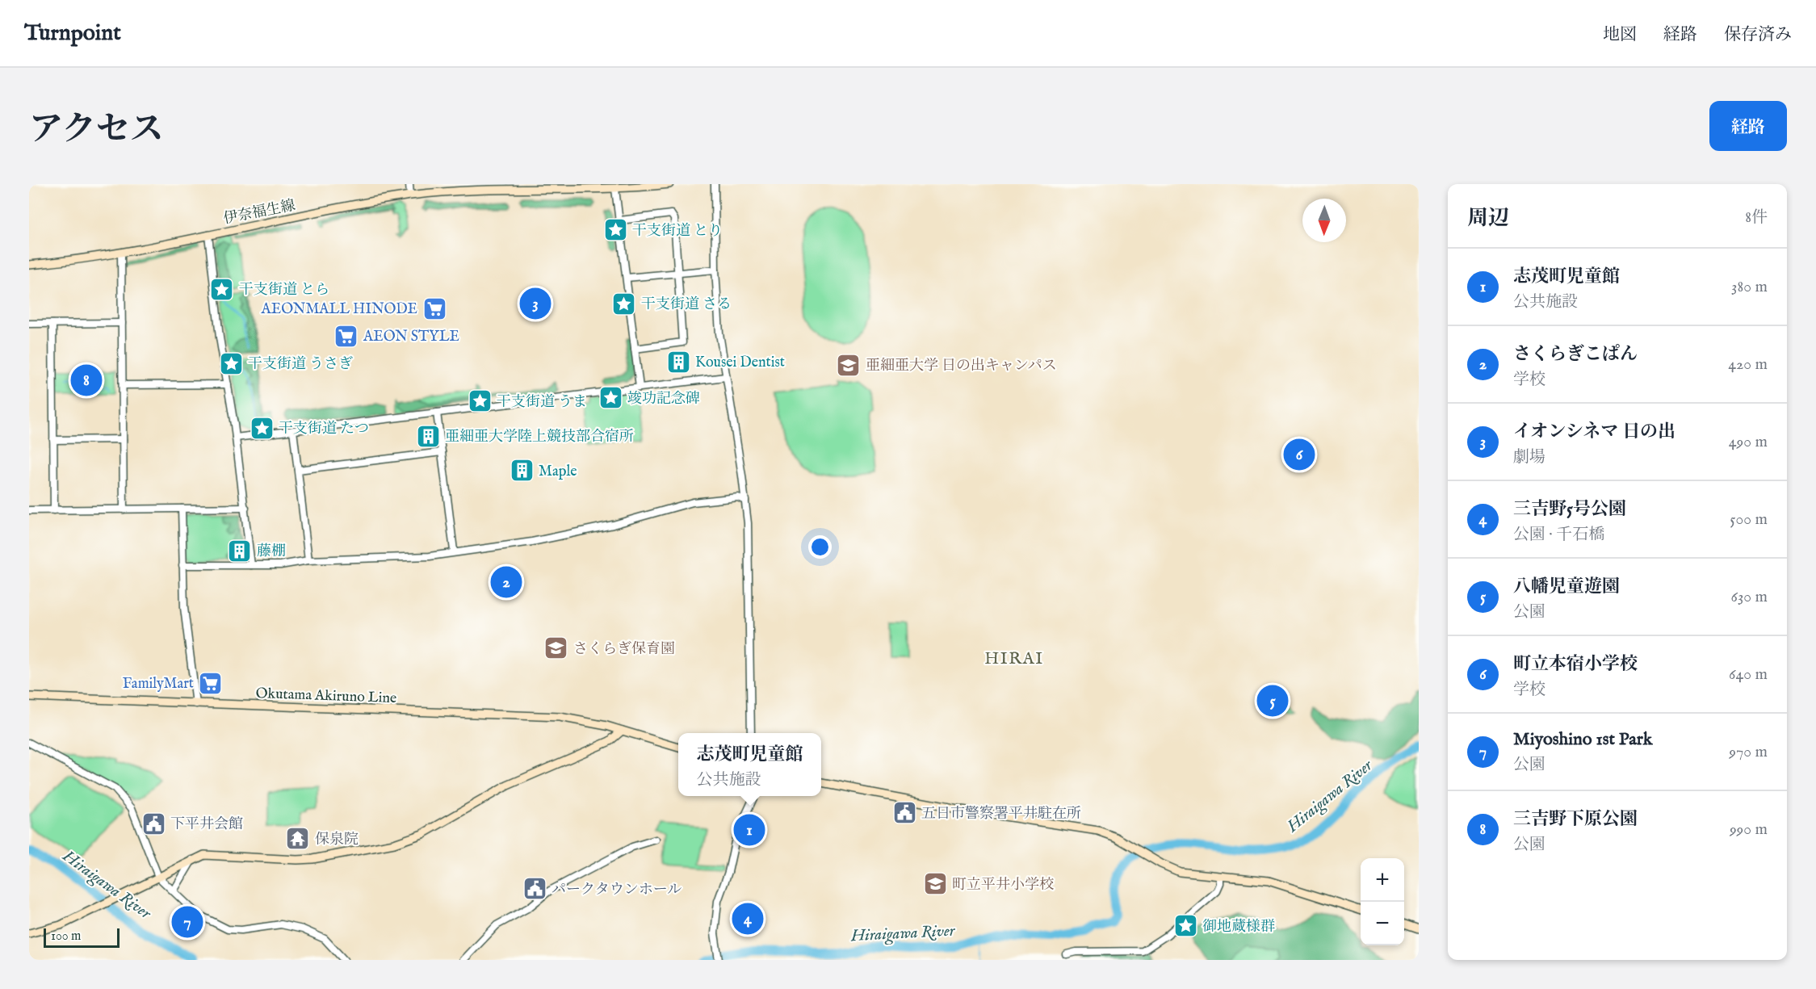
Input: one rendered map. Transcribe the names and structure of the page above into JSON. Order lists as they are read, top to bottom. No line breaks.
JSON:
{"streets":{"main road":["伊奈福生線","Okutama Akiruno Line"]},"districts":["HIRAI"],"water":["Hiraigawa River"],"places":{"place":["干支街道 とり","干支街道 とら","干支街道 さる","干支街道 うさぎ","竣功記念碑","干支街道 うま","干支街道 たつ","御地蔵様群"],"supermarket":["AEONMALL HINODE","AEON STYLE","FamilyMart"],"building":["Kousei Dentist","亜細亜大学陸上競技部合宿所","Maple","藤棚"],"school or university":["亜細亜大学 日の出キャンパス","さくらぎ保育園","町立平井小学校"],"public building":["五日市警察署平井駐在所","下平井会館","パークタウンホール"],"temple":["保泉院"]},"scale_bar":"100 m","north":"bottom","page":{"header":"Turnpoint","nav":["地図","経路","保存済み"],"title":"アクセス","buttons":"経路","heading":["周辺","8件"],"list":[{"mark":"1","name":"志茂町児童館","note":"公共施設","value":"380 m"},{"mark":"2","name":"さくらぎこぱん","note":"学校","value":"420 m"},{"mark":"3","name":"イオンシネマ 日の出","note":"劇場","value":"490 m"},{"mark":"4","name":"三吉野5号公園","note":"公園 · 千石橋","value":"500 m"},{"mark":"5","name":"八幡児童遊園","note":"公園","value":"630 m"},{"mark":"6","name":"町立本宿小学校","note":"学校","value":"640 m"},{"mark":"7","name":"Miyoshino 1st Park","note":"公園","value":"970 m"},{"mark":"8","name":"三吉野下原公園","note":"公園","value":"990 m"}],"pins":["3","8","6","2","5","1","4","7"],"popup":["志茂町児童館","公共施設"],"map_buttons":["+","−"],"scale":"100 m"}}
